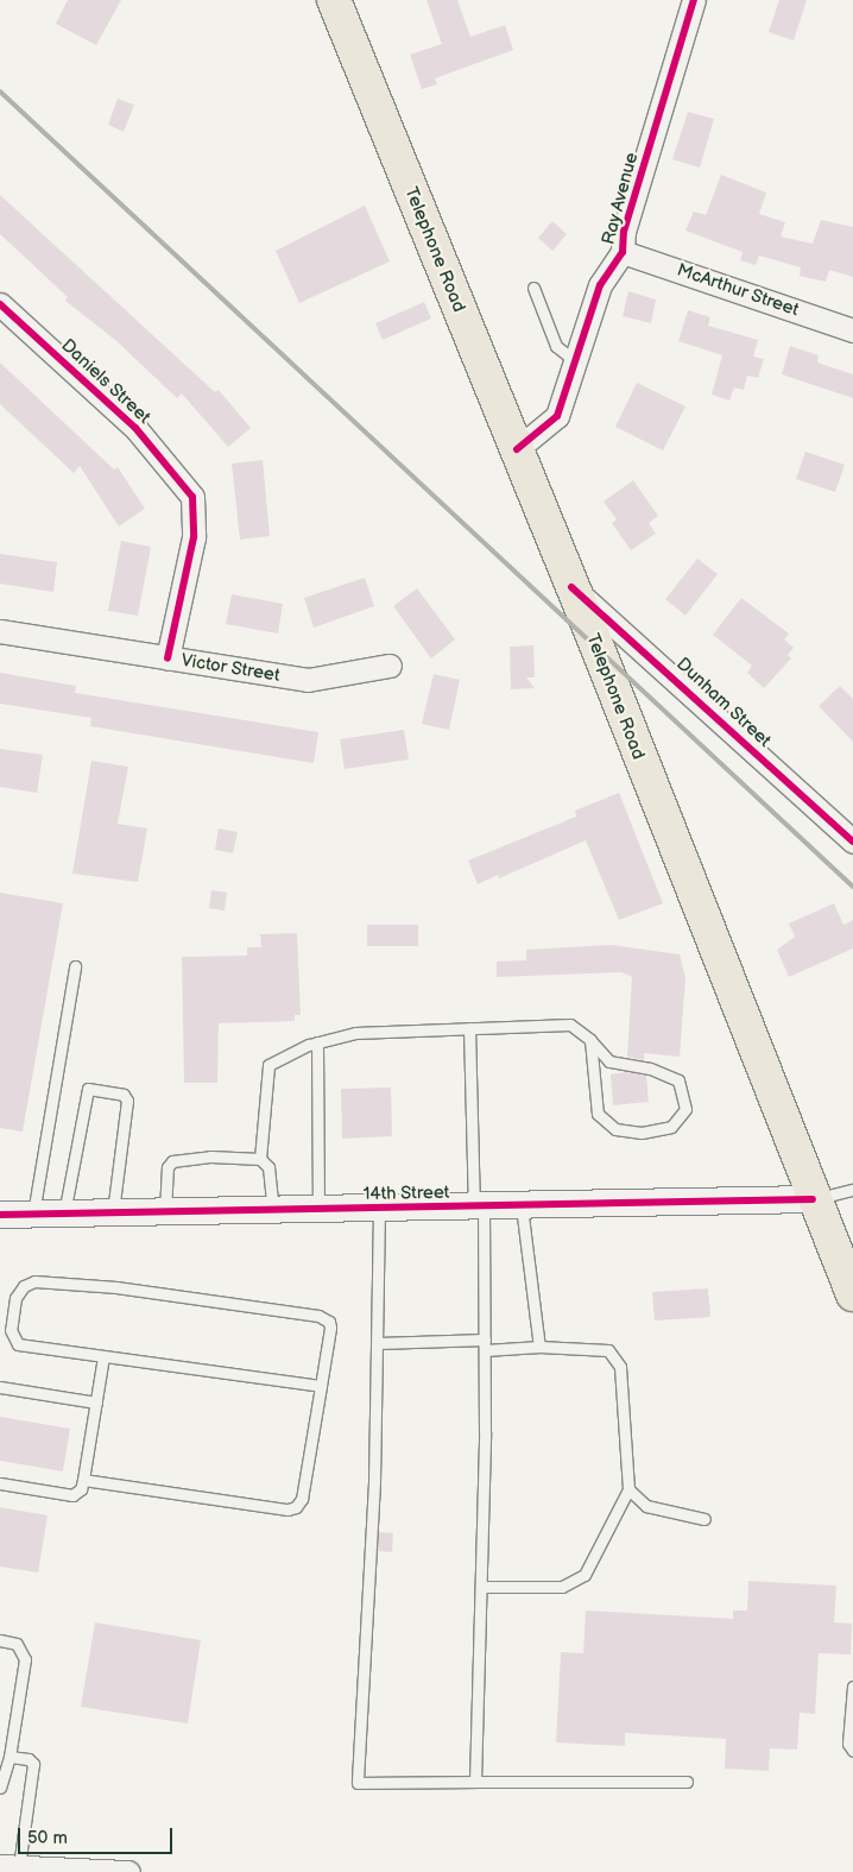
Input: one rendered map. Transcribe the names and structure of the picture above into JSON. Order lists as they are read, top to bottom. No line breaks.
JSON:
{"streets":{"main road":["Telephone Road"],"street":["Ray Avenue","McArthur Street","Daniels Street","Victor Street","Dunham Street","14th Street"]},"crossings":[["Ray Avenue","Telephone Road"],["Ray Avenue","McArthur Street"],["Telephone Road","Dunham Street"],["Telephone Road","14th Street"],["Daniels Street","Victor Street"]],"scale_bar":"50 m"}
